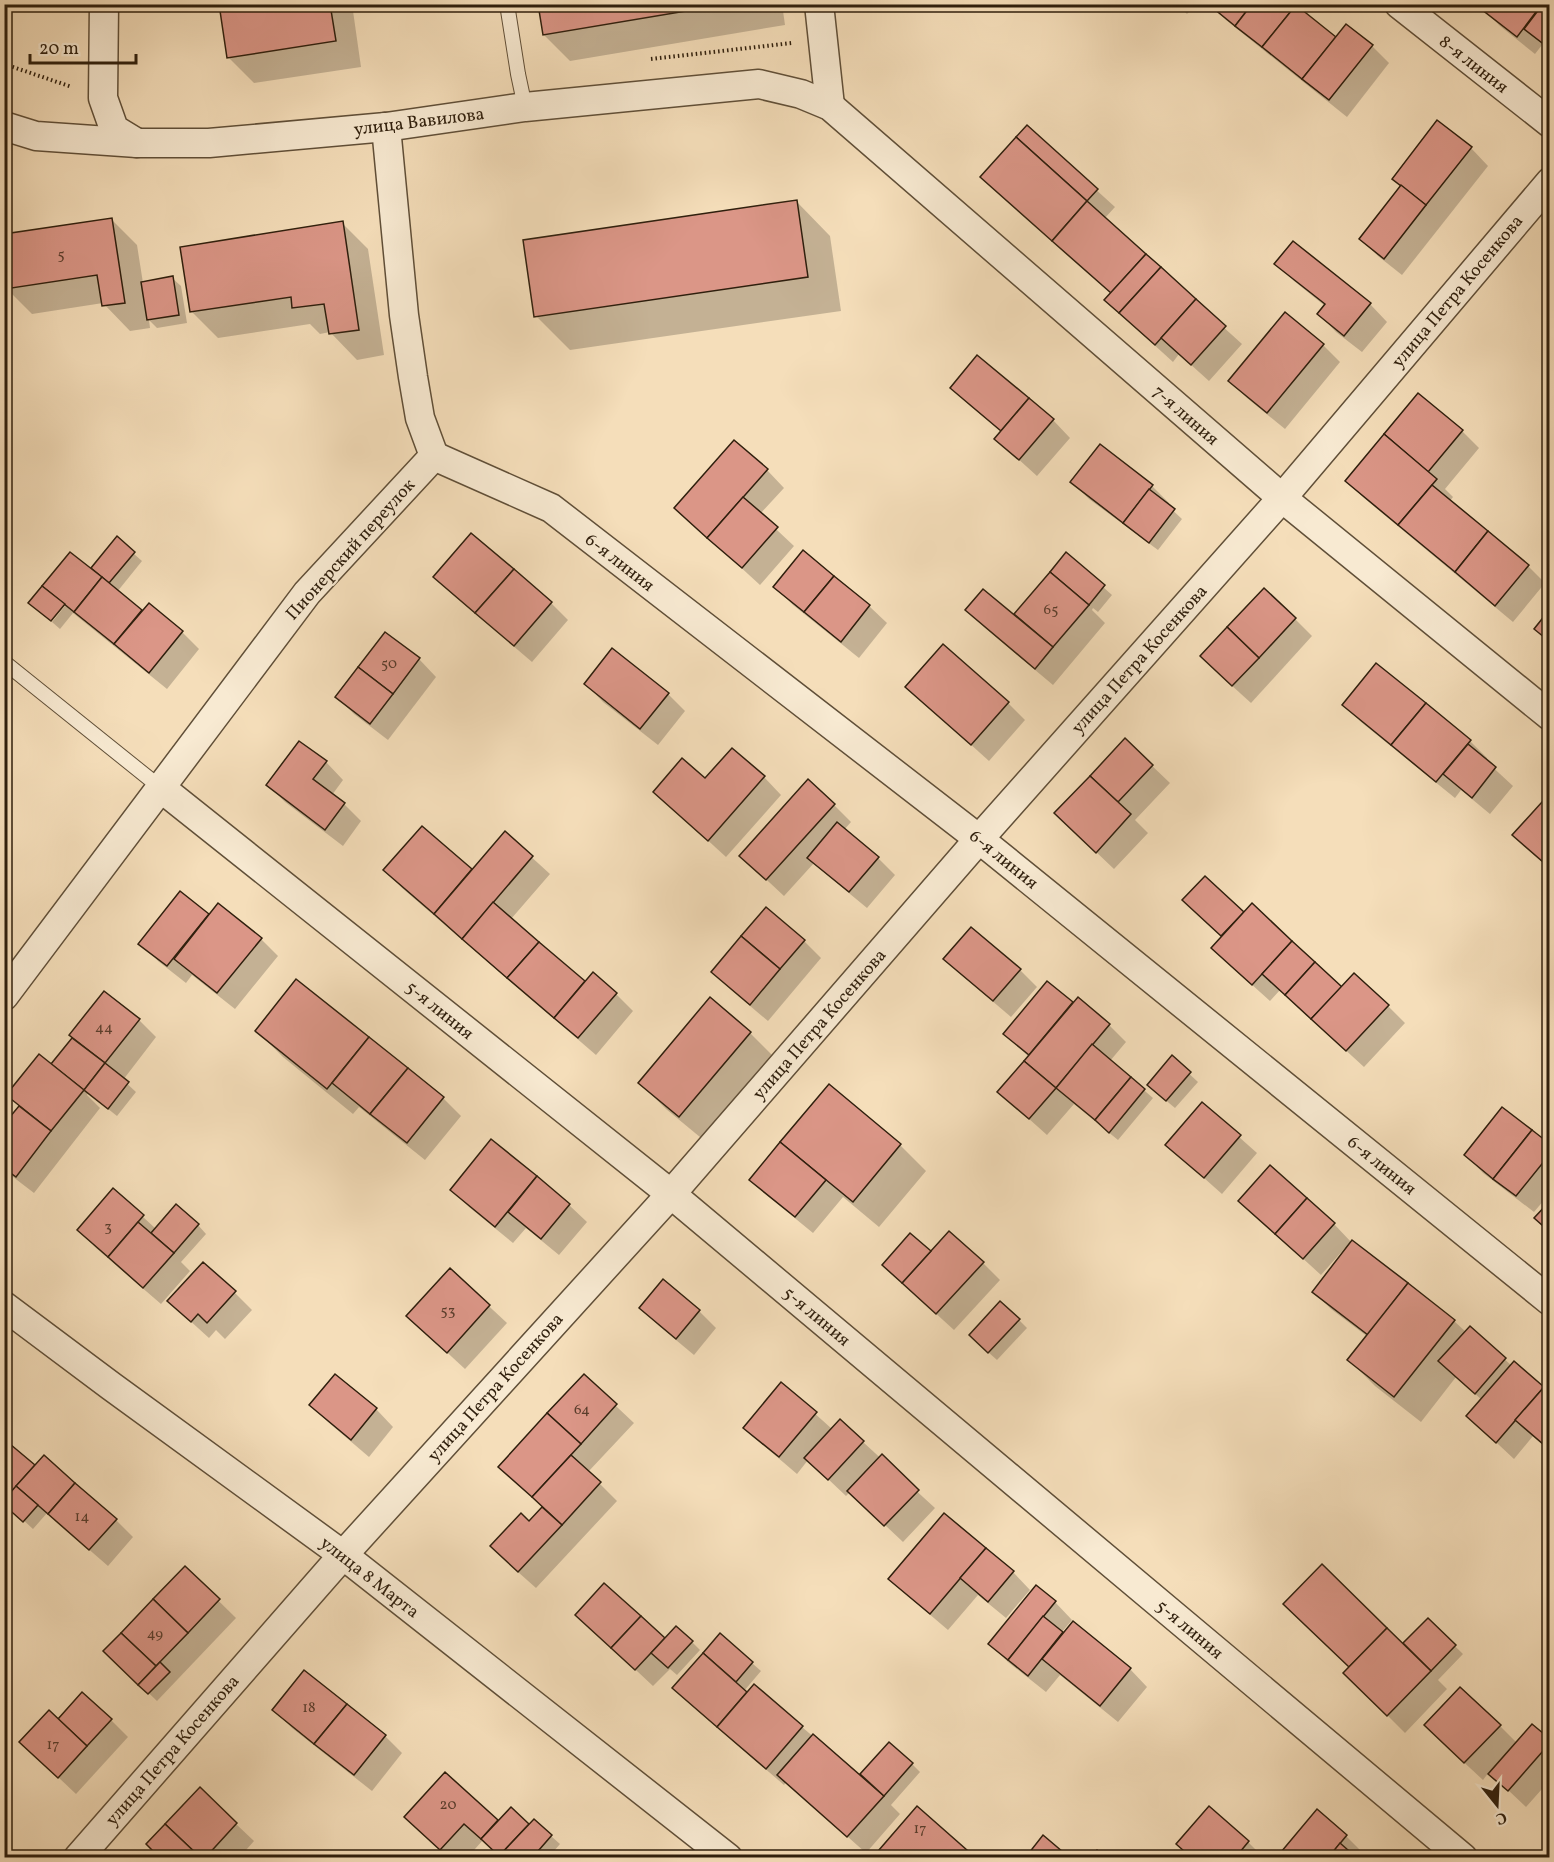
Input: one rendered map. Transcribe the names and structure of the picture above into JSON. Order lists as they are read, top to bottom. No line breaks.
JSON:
{"streets":{"street":["8-я линия","улица Вавилова","улица Петра Косенкова","7-я линия","Пионерский переулок","6-я линия","5-я линия","улица 8 Марта"]},"crossings":[["улица Вавилова","7-я линия"],["улица Петра Косенкова","7-я линия"],["улица Петра Косенкова","6-я линия"],["улица Петра Косенкова","5-я линия"],["улица Петра Косенкова","улица 8 Марта"],["Пионерский переулок","6-я линия"],["Пионерский переулок","5-я линия"]],"house_numbers":["5","65","50","44","3","53","64","14","49","18","17","20","17"],"scale_bar":"20 m","north":"bottom"}
